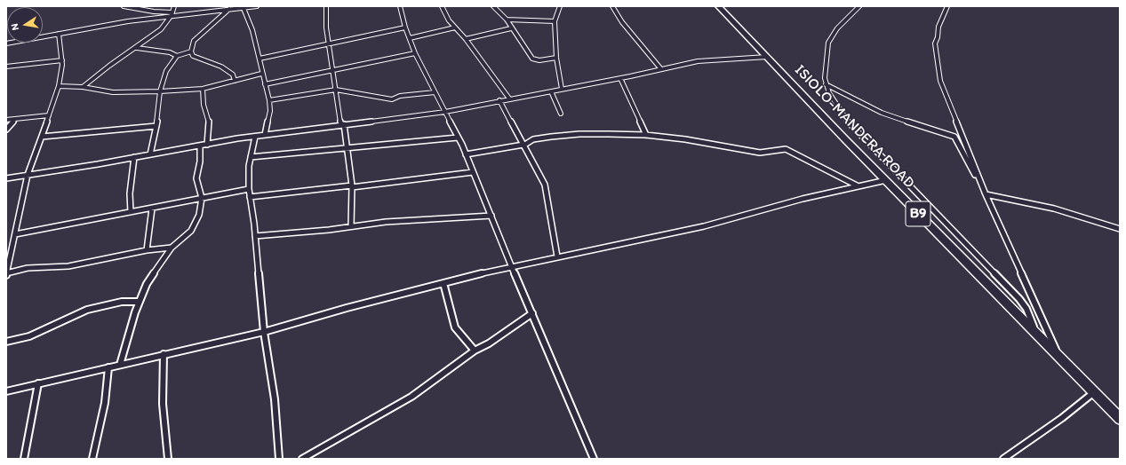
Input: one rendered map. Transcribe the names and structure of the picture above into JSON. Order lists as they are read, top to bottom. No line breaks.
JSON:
{"streets":{"highway":["ISIOLO-MANDERA ROAD","B9"]},"north":"left"}
